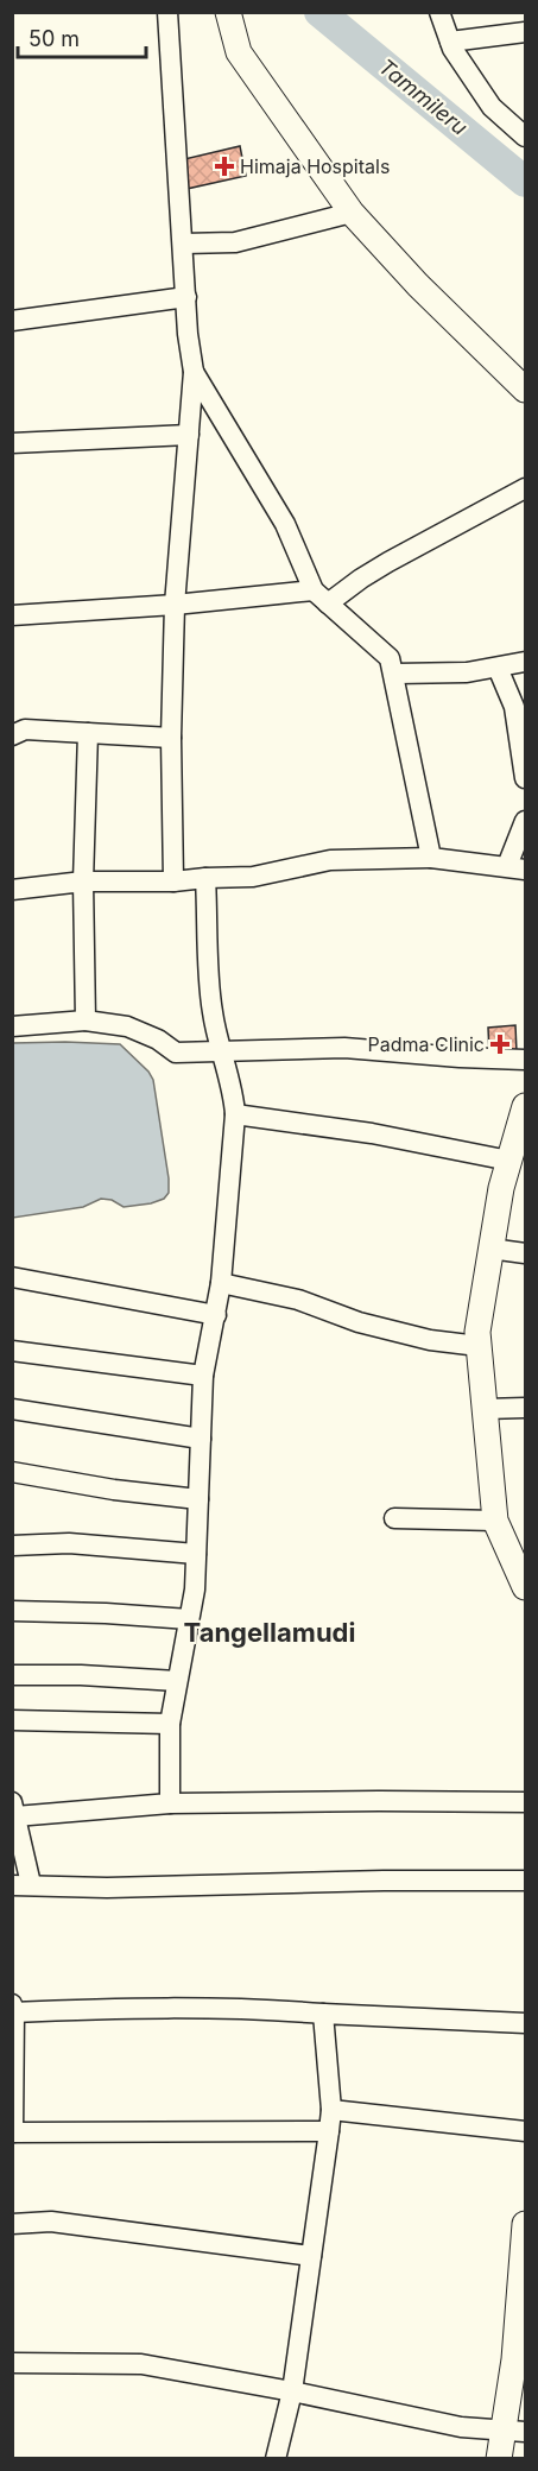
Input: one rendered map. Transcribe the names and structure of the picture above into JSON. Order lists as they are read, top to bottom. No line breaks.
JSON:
{"districts":["Tangellamudi"],"water":["Tammileru"],"places":{"health":["Himaja Hospitals","Padma Clinic"]},"scale_bar":"50 m"}
